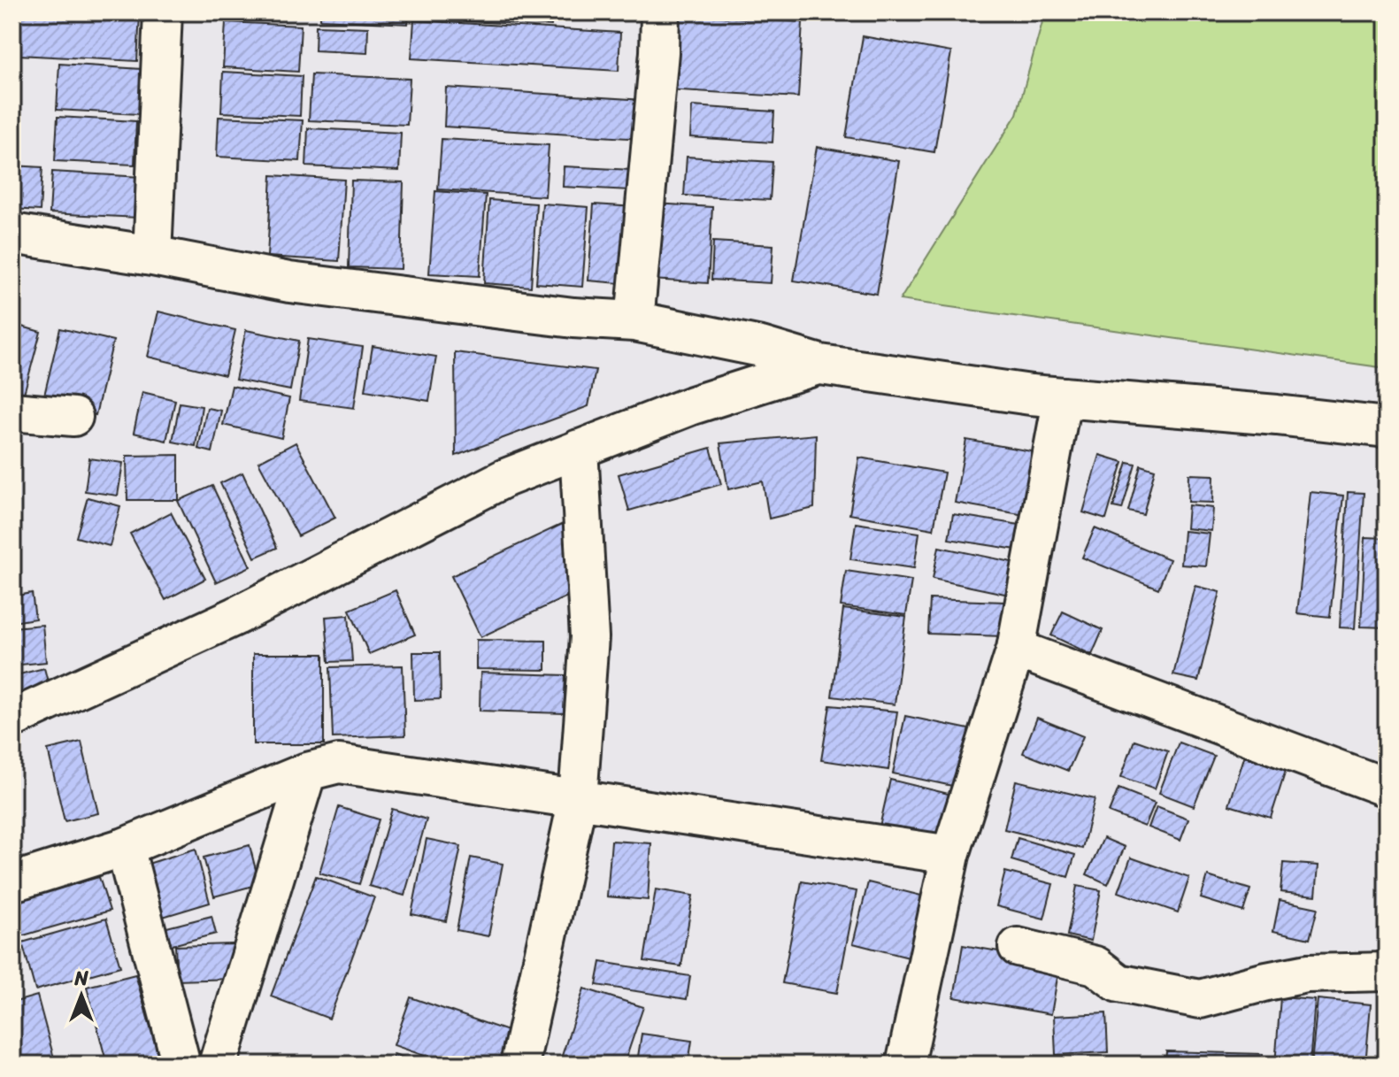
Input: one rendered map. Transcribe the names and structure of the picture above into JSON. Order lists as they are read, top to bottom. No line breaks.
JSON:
{"north":"top"}
